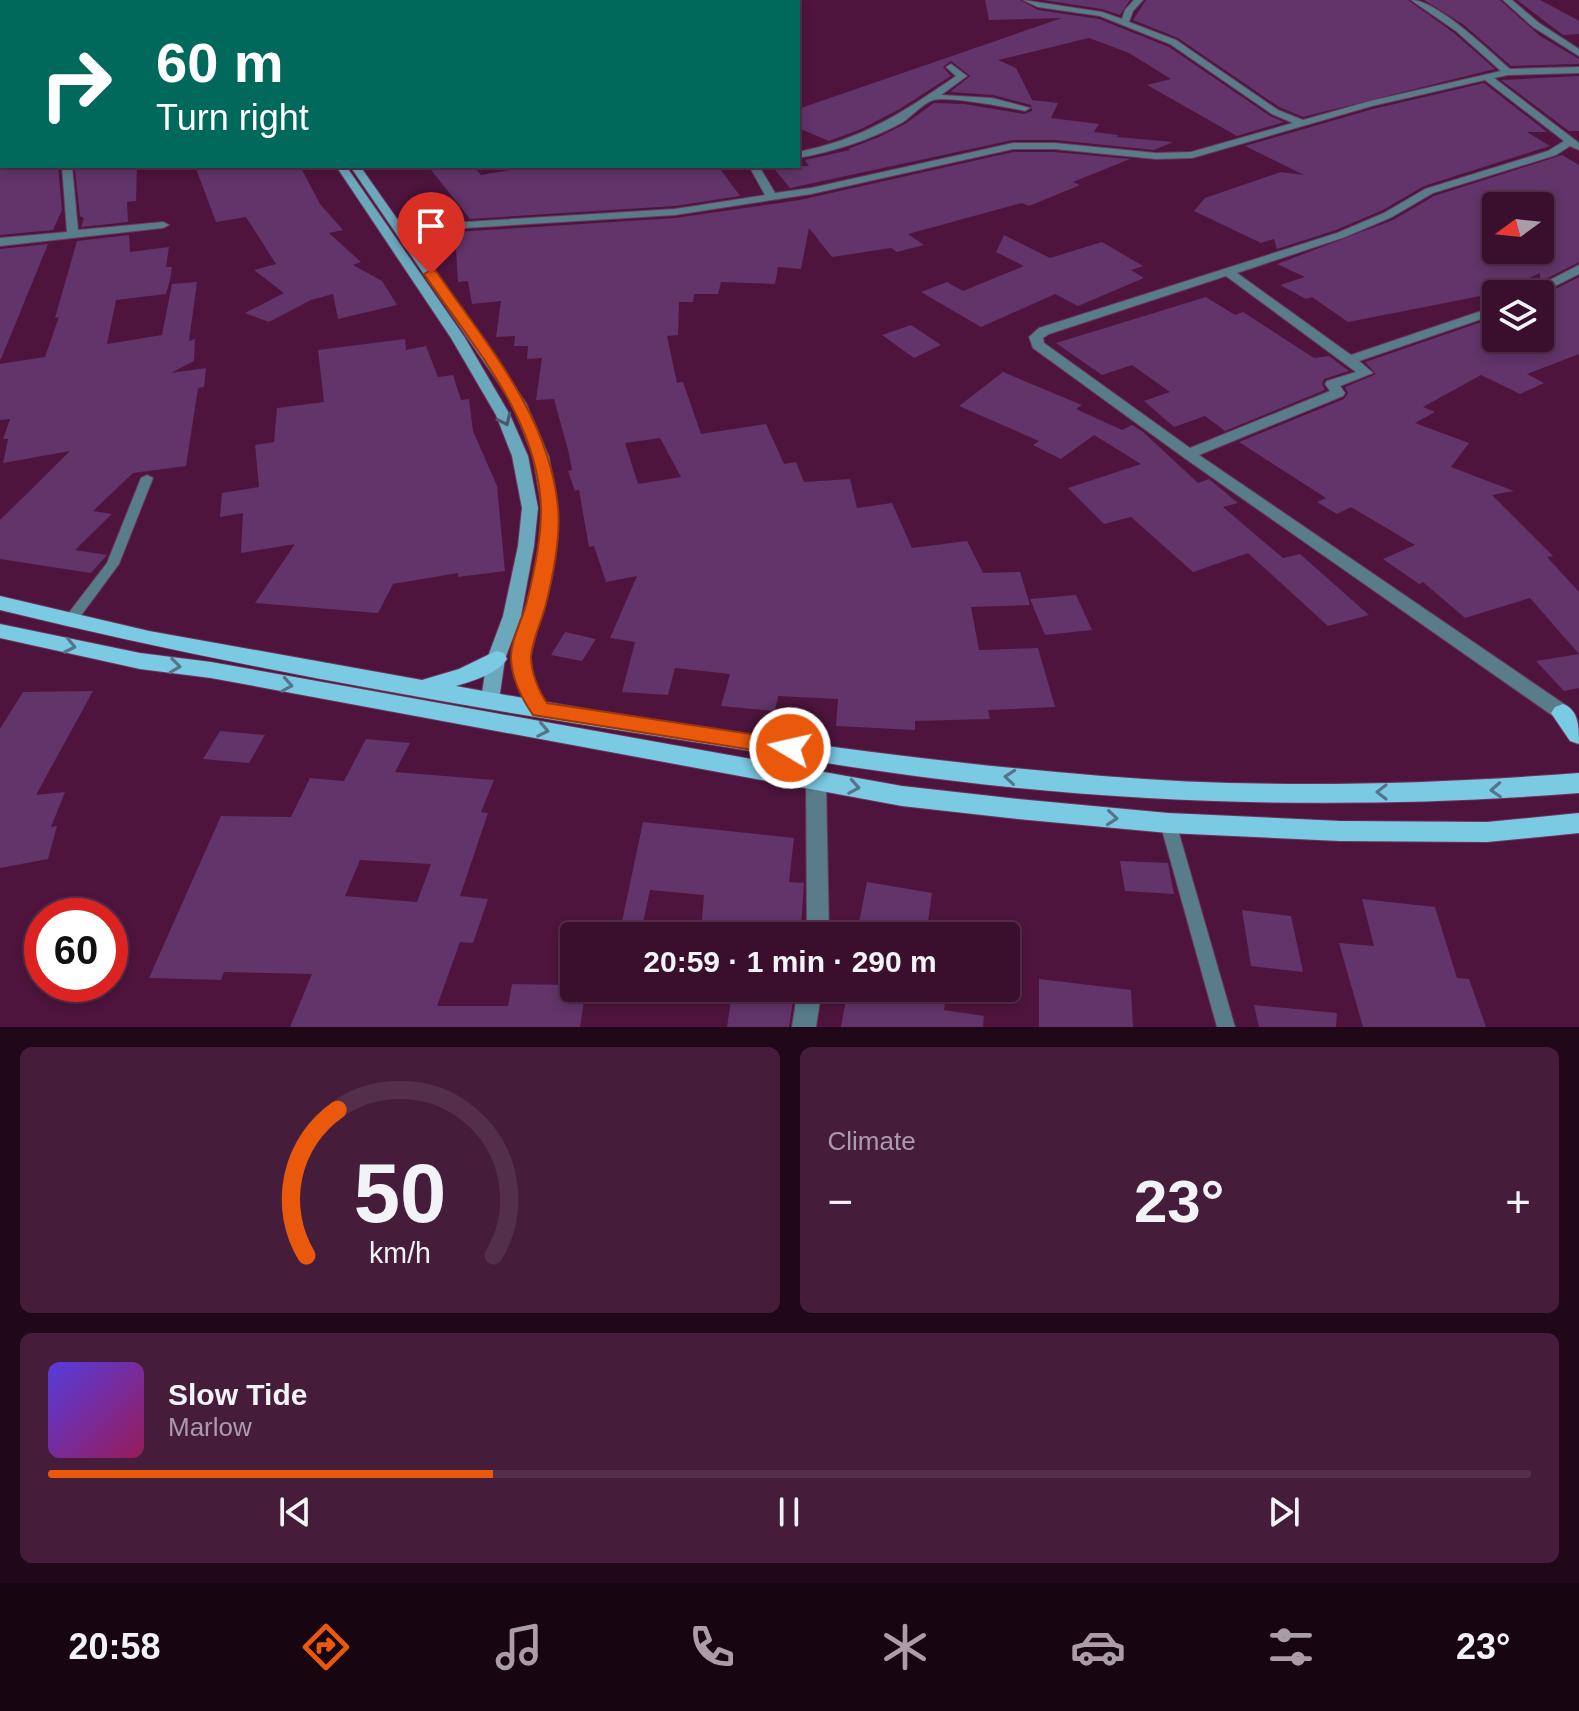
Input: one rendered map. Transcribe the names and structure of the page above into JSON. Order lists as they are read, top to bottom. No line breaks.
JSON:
{"north":"left","page":{"turn":["60 m","Turn right"],"limit":"60","trip":"20:59 · 1 min · 290 m","tile":"Climate","heat":["−","23°","+"],"song":["Slow Tide","Marlow"],"tabs":["20:58","23°"],"gauge":["50","km/h"]}}
